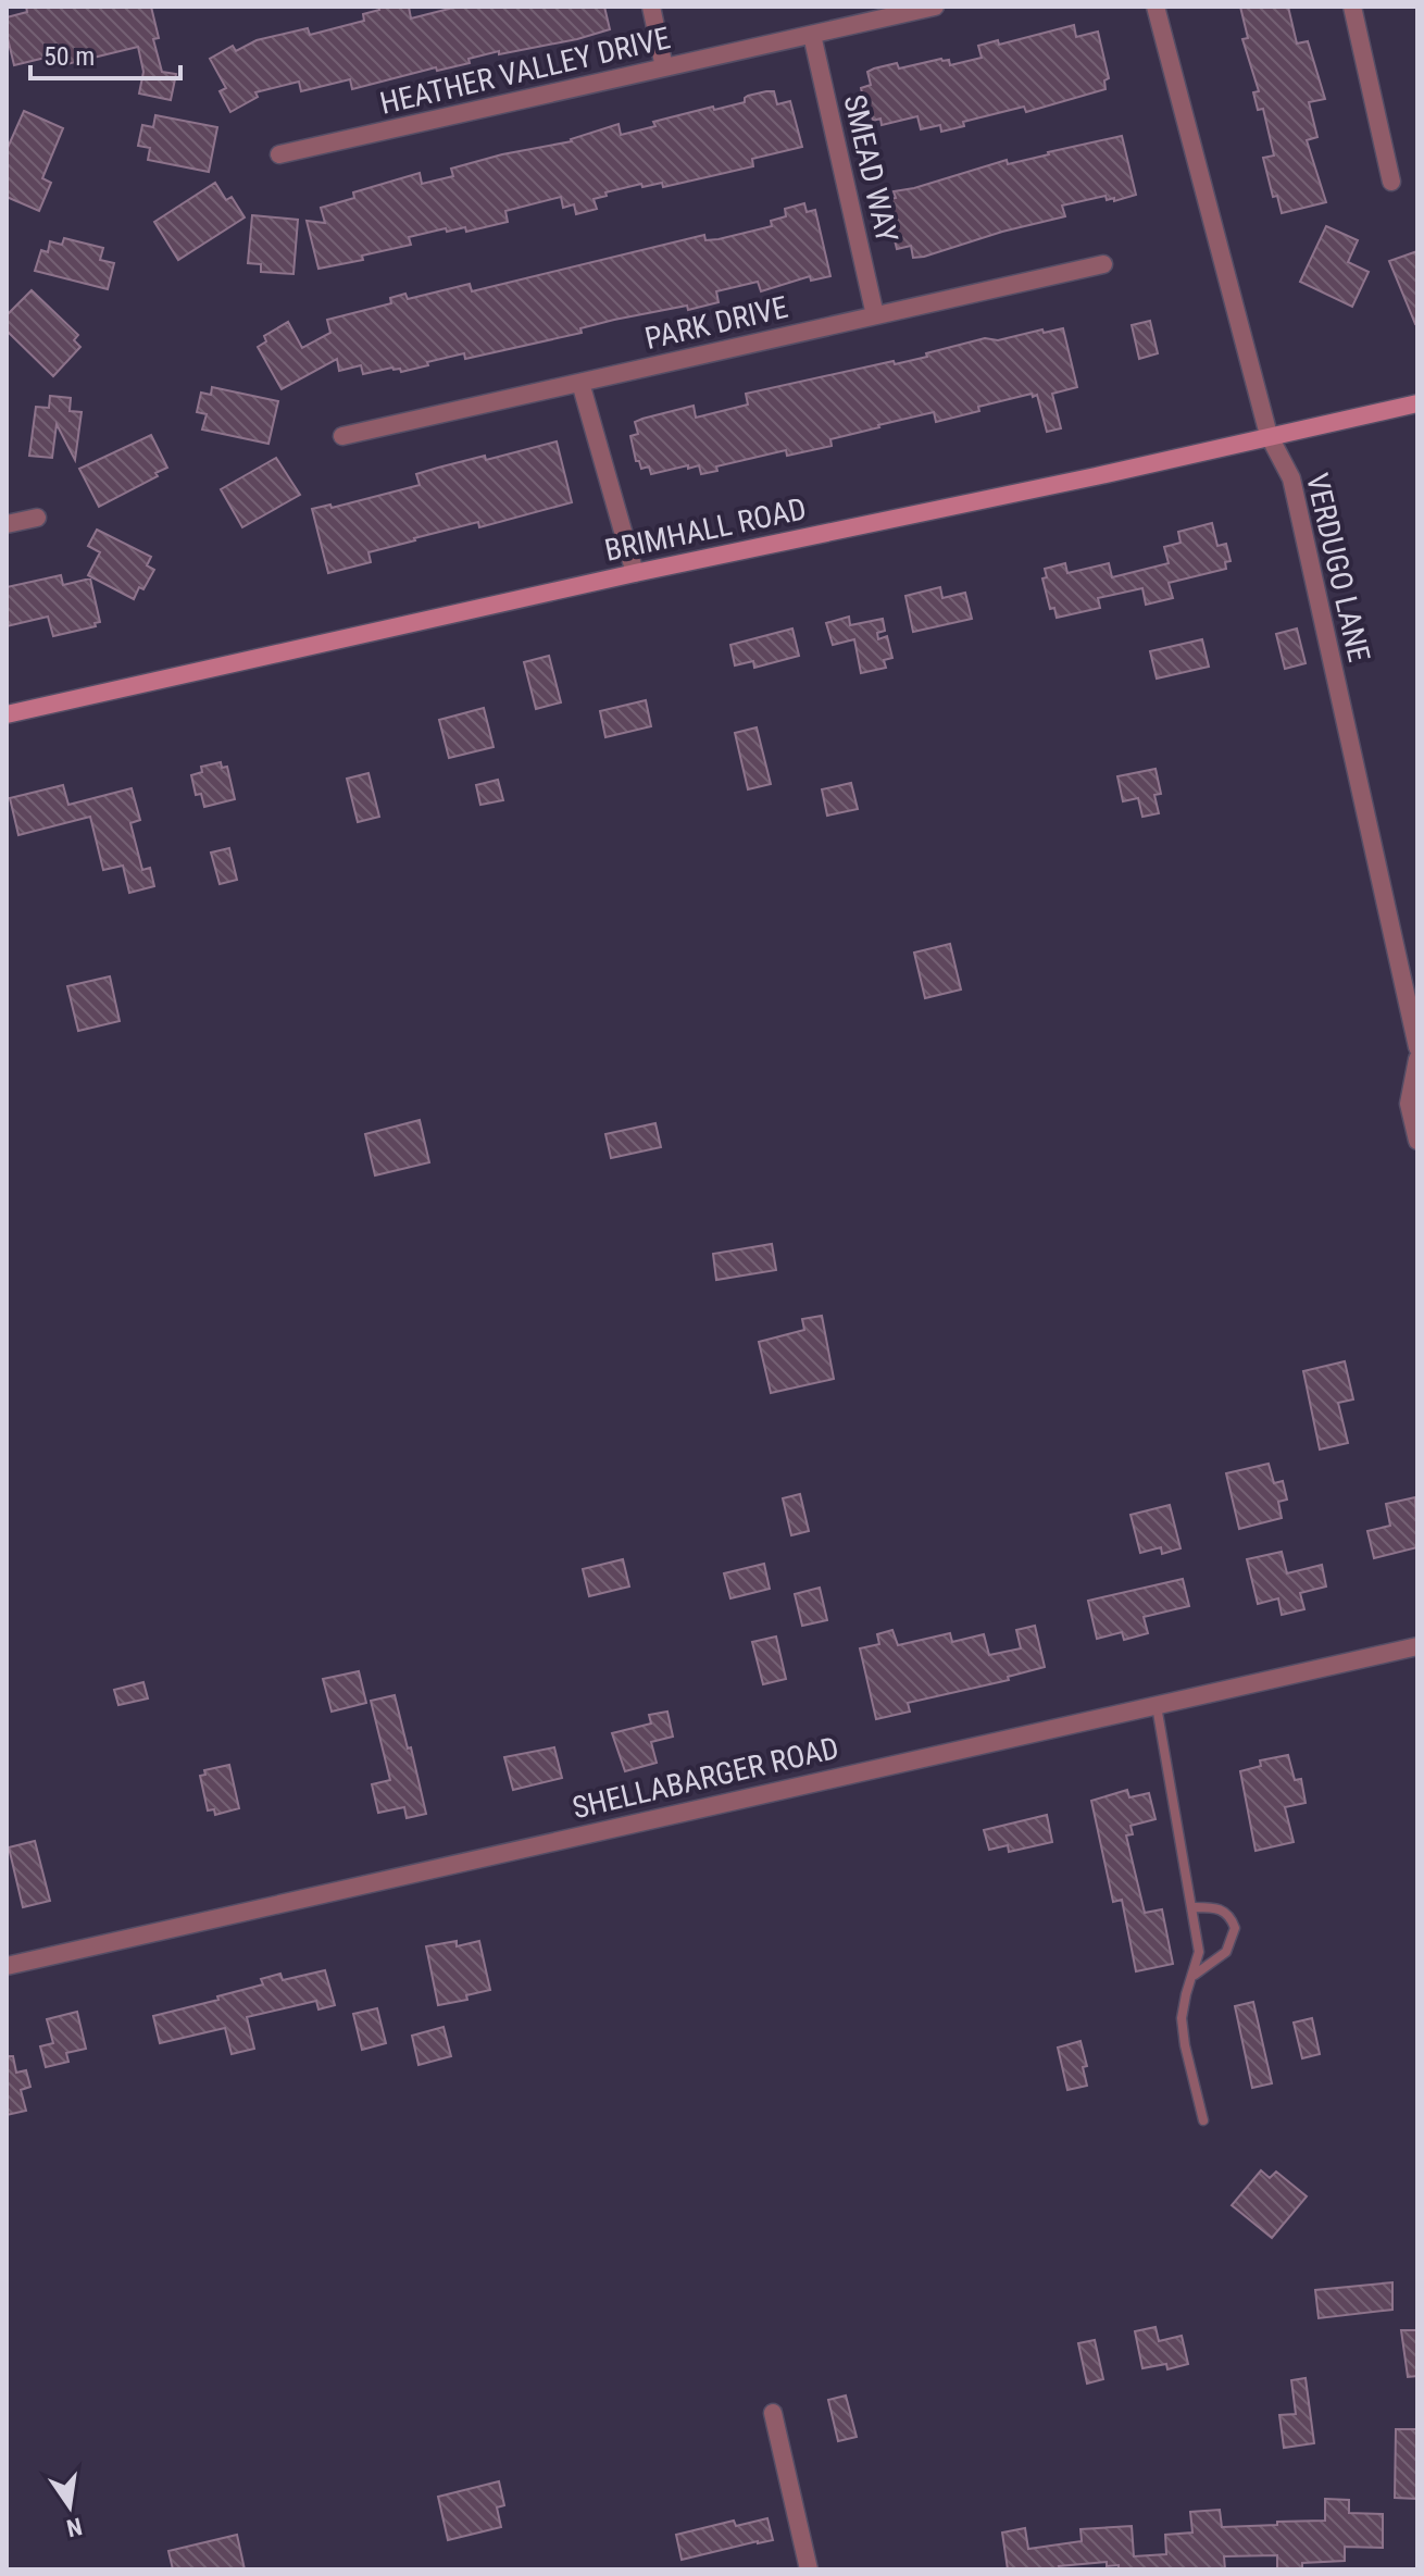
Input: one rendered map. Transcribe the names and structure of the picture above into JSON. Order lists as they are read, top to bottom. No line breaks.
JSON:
{"streets":{"street":["HEATHER VALLEY DRIVE","SMEAD WAY","PARK DRIVE","BRIMHALL ROAD","VERDUGO LANE","SHELLABARGER ROAD"]},"crossings":[["HEATHER VALLEY DRIVE","SMEAD WAY"],["SMEAD WAY","PARK DRIVE"],["BRIMHALL ROAD","VERDUGO LANE"]],"scale_bar":"50 m","north":"bottom"}
